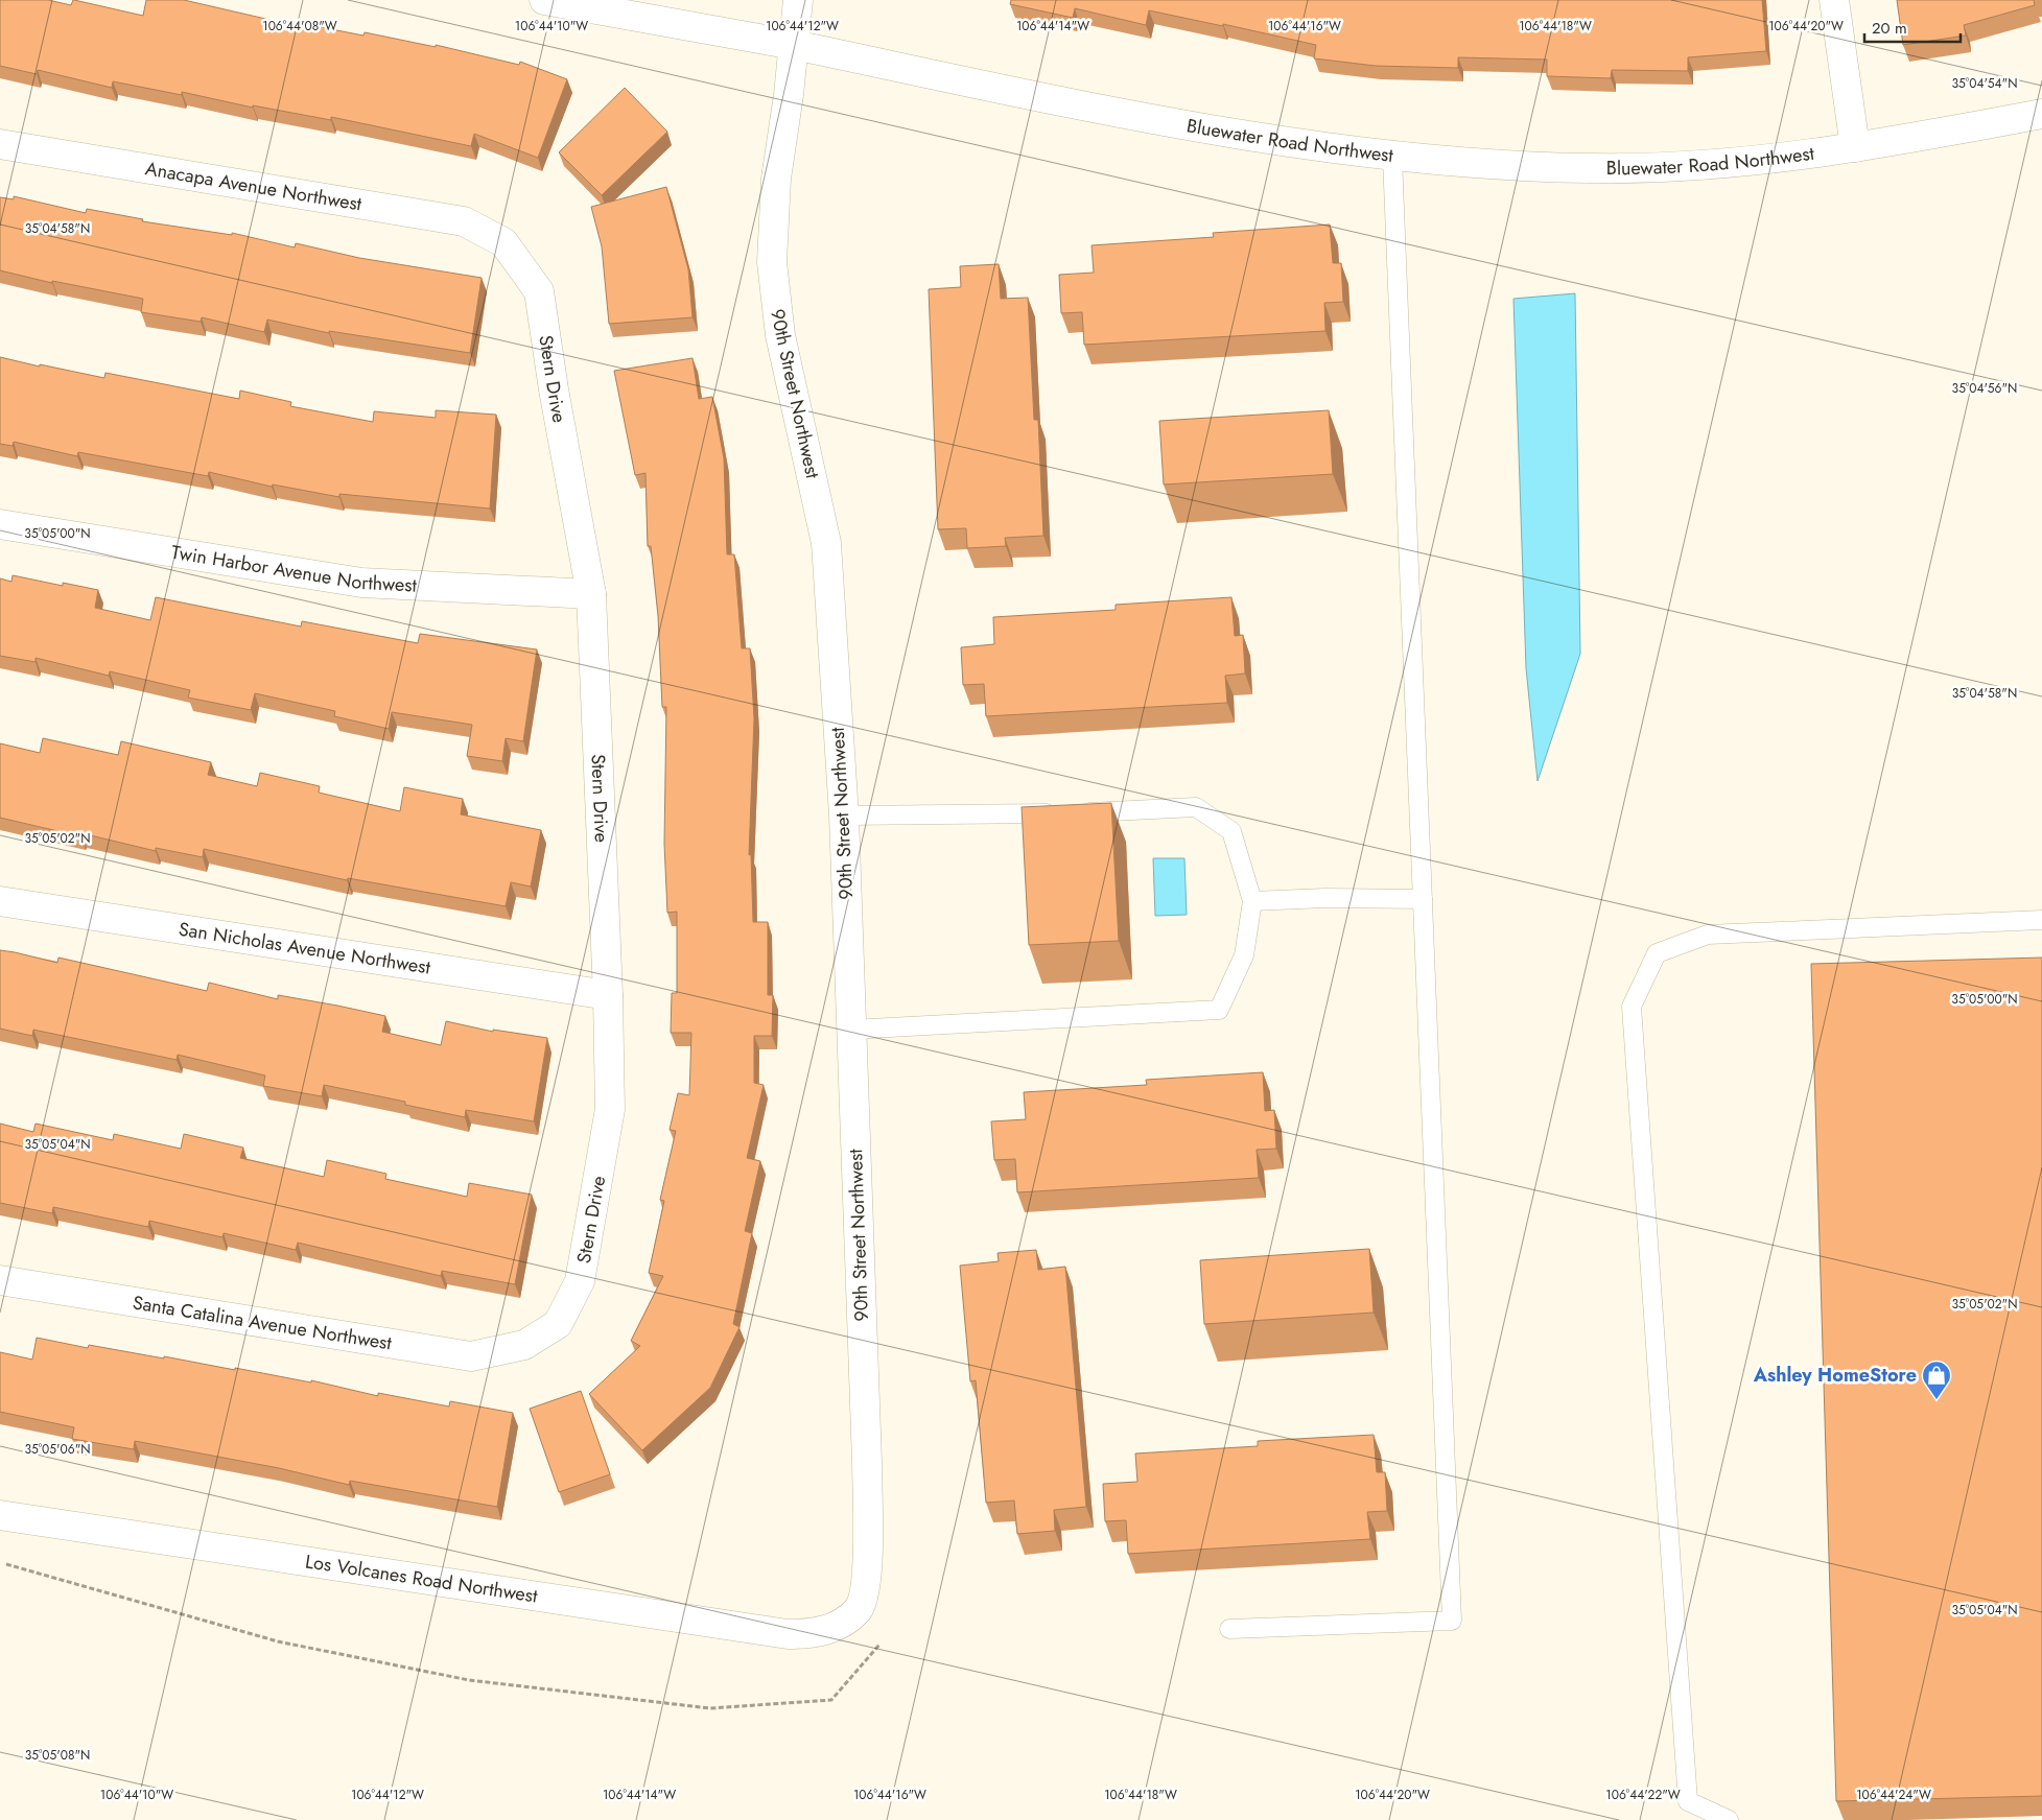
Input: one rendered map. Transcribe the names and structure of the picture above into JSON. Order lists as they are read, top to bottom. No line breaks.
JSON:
{"streets":{"street":["Bluewater Road Northwest","Anacapa Avenue Northwest","Stern Drive","90th Street Northwest","Twin Harbor Avenue Northwest","San Nicholas Avenue Northwest","Santa Catalina Avenue Northwest","Los Volcanes Road Northwest"]},"crossings":[["Bluewater Road Northwest","90th Street Northwest"],["Anacapa Avenue Northwest","Stern Drive"],["Stern Drive","Twin Harbor Avenue Northwest"],["Stern Drive","San Nicholas Avenue Northwest"],["Stern Drive","Santa Catalina Avenue Northwest"],["90th Street Northwest","Los Volcanes Road Northwest"]],"places":{"shop":["Ashley HomeStore"]},"scale_bar":"20 m","coordinates":["106°44'10\"W","106°44'12\"W","106°44'14\"W","106°44'16\"W","106°44'18\"W","106°44'20\"W","106°44'08\"W","35°04'54\"N","35°04'58\"N","35°04'56\"N","35°05'00\"N","35°05'02\"N","35°05'04\"N","35°05'06\"N","35°05'08\"N","106°44'22\"W","106°44'24\"W"]}
